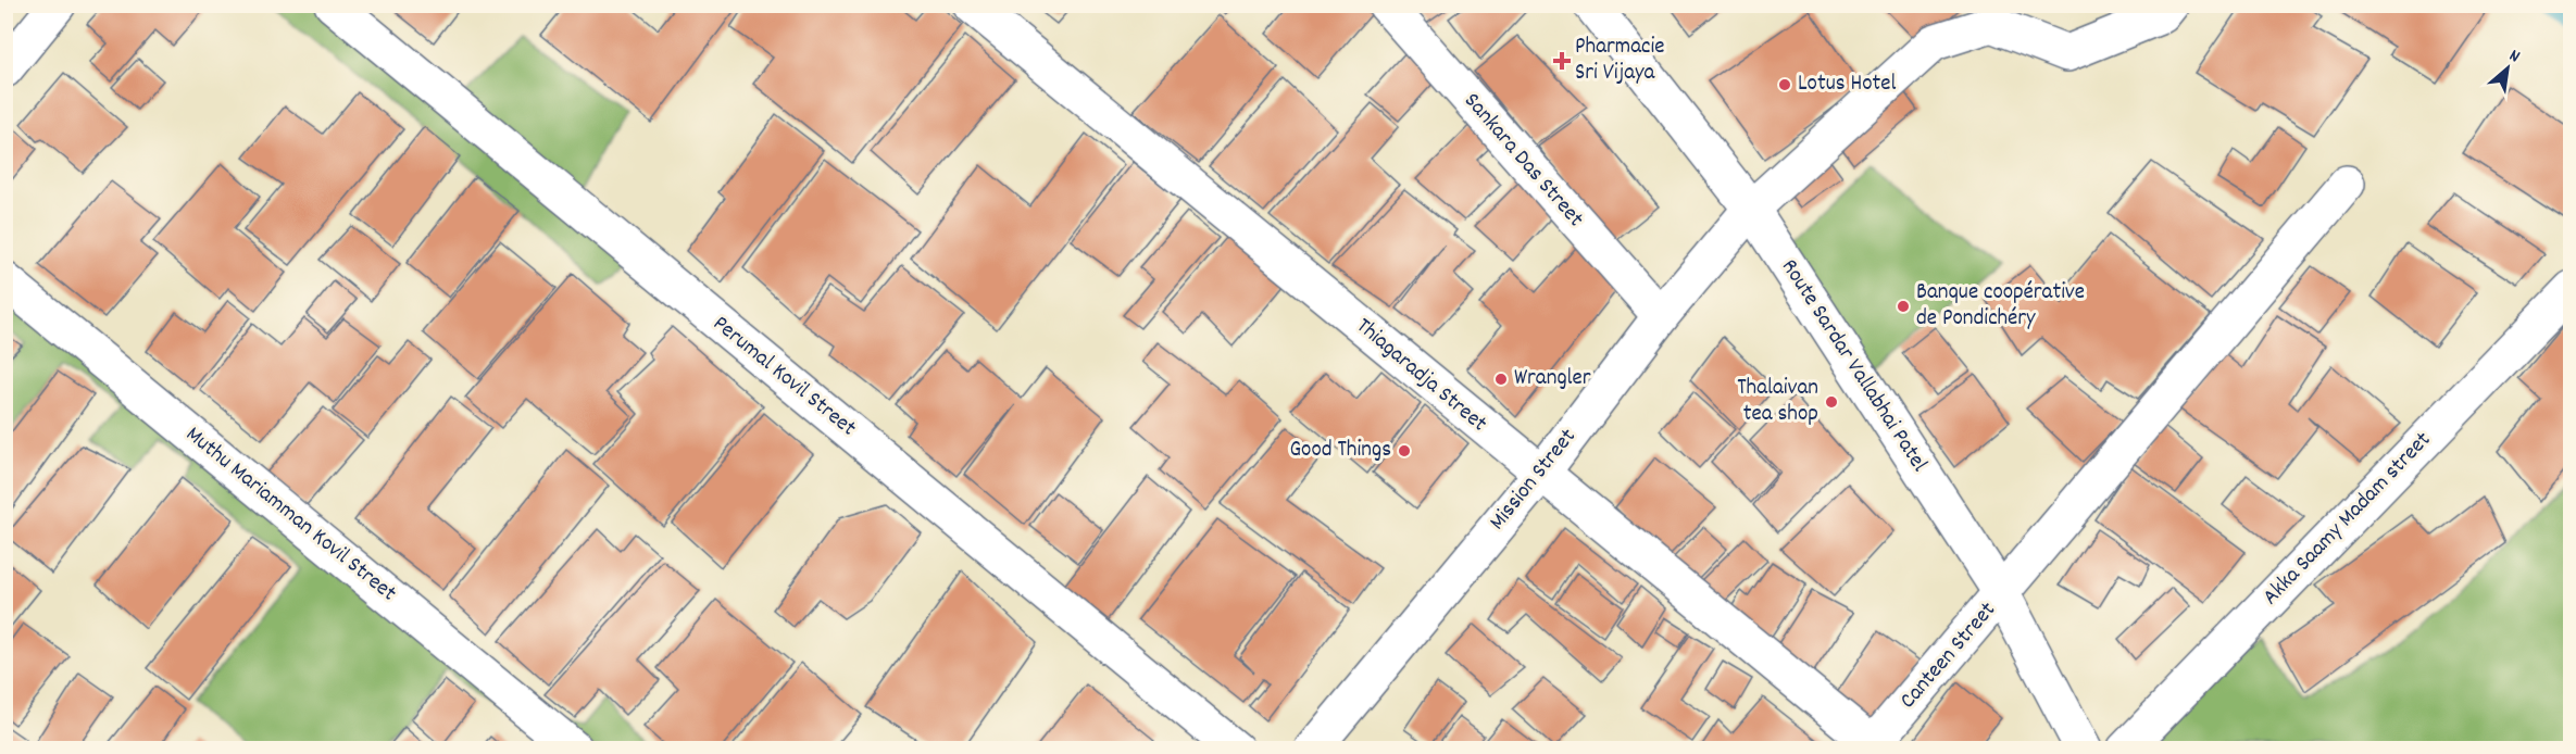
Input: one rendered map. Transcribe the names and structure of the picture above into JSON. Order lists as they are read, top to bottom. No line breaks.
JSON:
{"streets":{"street":["Sankara Das Street","Route Sardar Vallabhai Patel","Thiagaradja Street","Perumal Kovil Street","Mission Street","Muthu Mariamman Kovil Street","Akka Saamy Madam street","Canteen Street"]},"crossings":[["Sankara Das Street","Mission Street"],["Route Sardar Vallabhai Patel","Mission Street"],["Route Sardar Vallabhai Patel","Canteen Street"],["Thiagaradja Street","Mission Street"],["Thiagaradja Street","Canteen Street"]],"places":{"health":["Pharmacie Sri Vijaya"],"other":["Lotus Hotel","Banque coopérative de Pondichéry","Wrangler","Thalaivan tea shop","Good Things"]},"north":"top right"}
